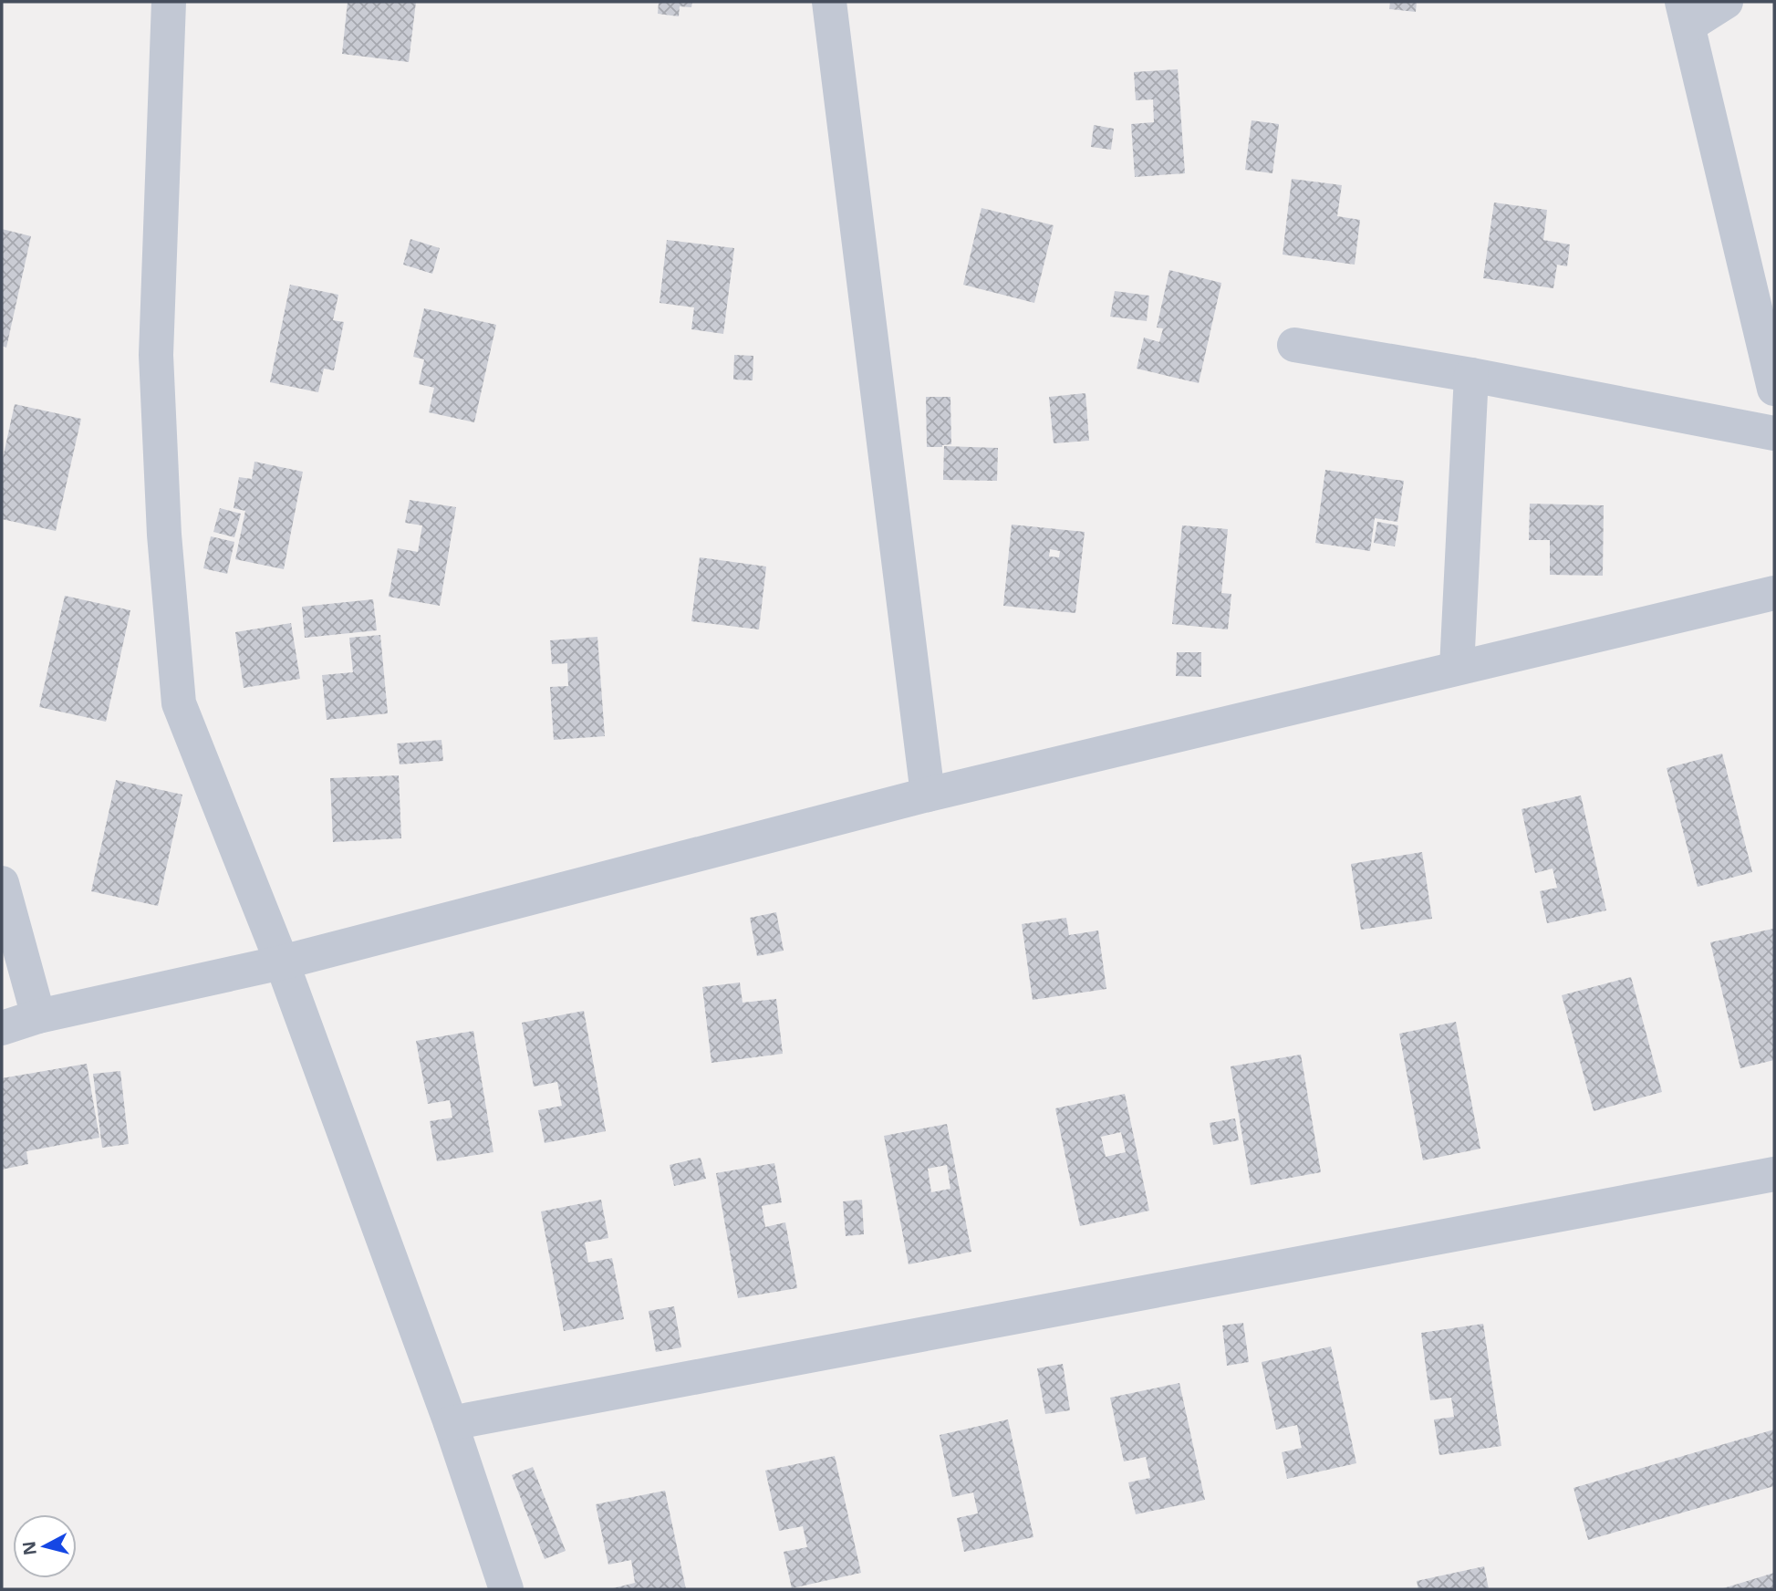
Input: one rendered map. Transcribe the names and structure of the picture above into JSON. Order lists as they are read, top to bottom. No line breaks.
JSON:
{"north":"left"}
